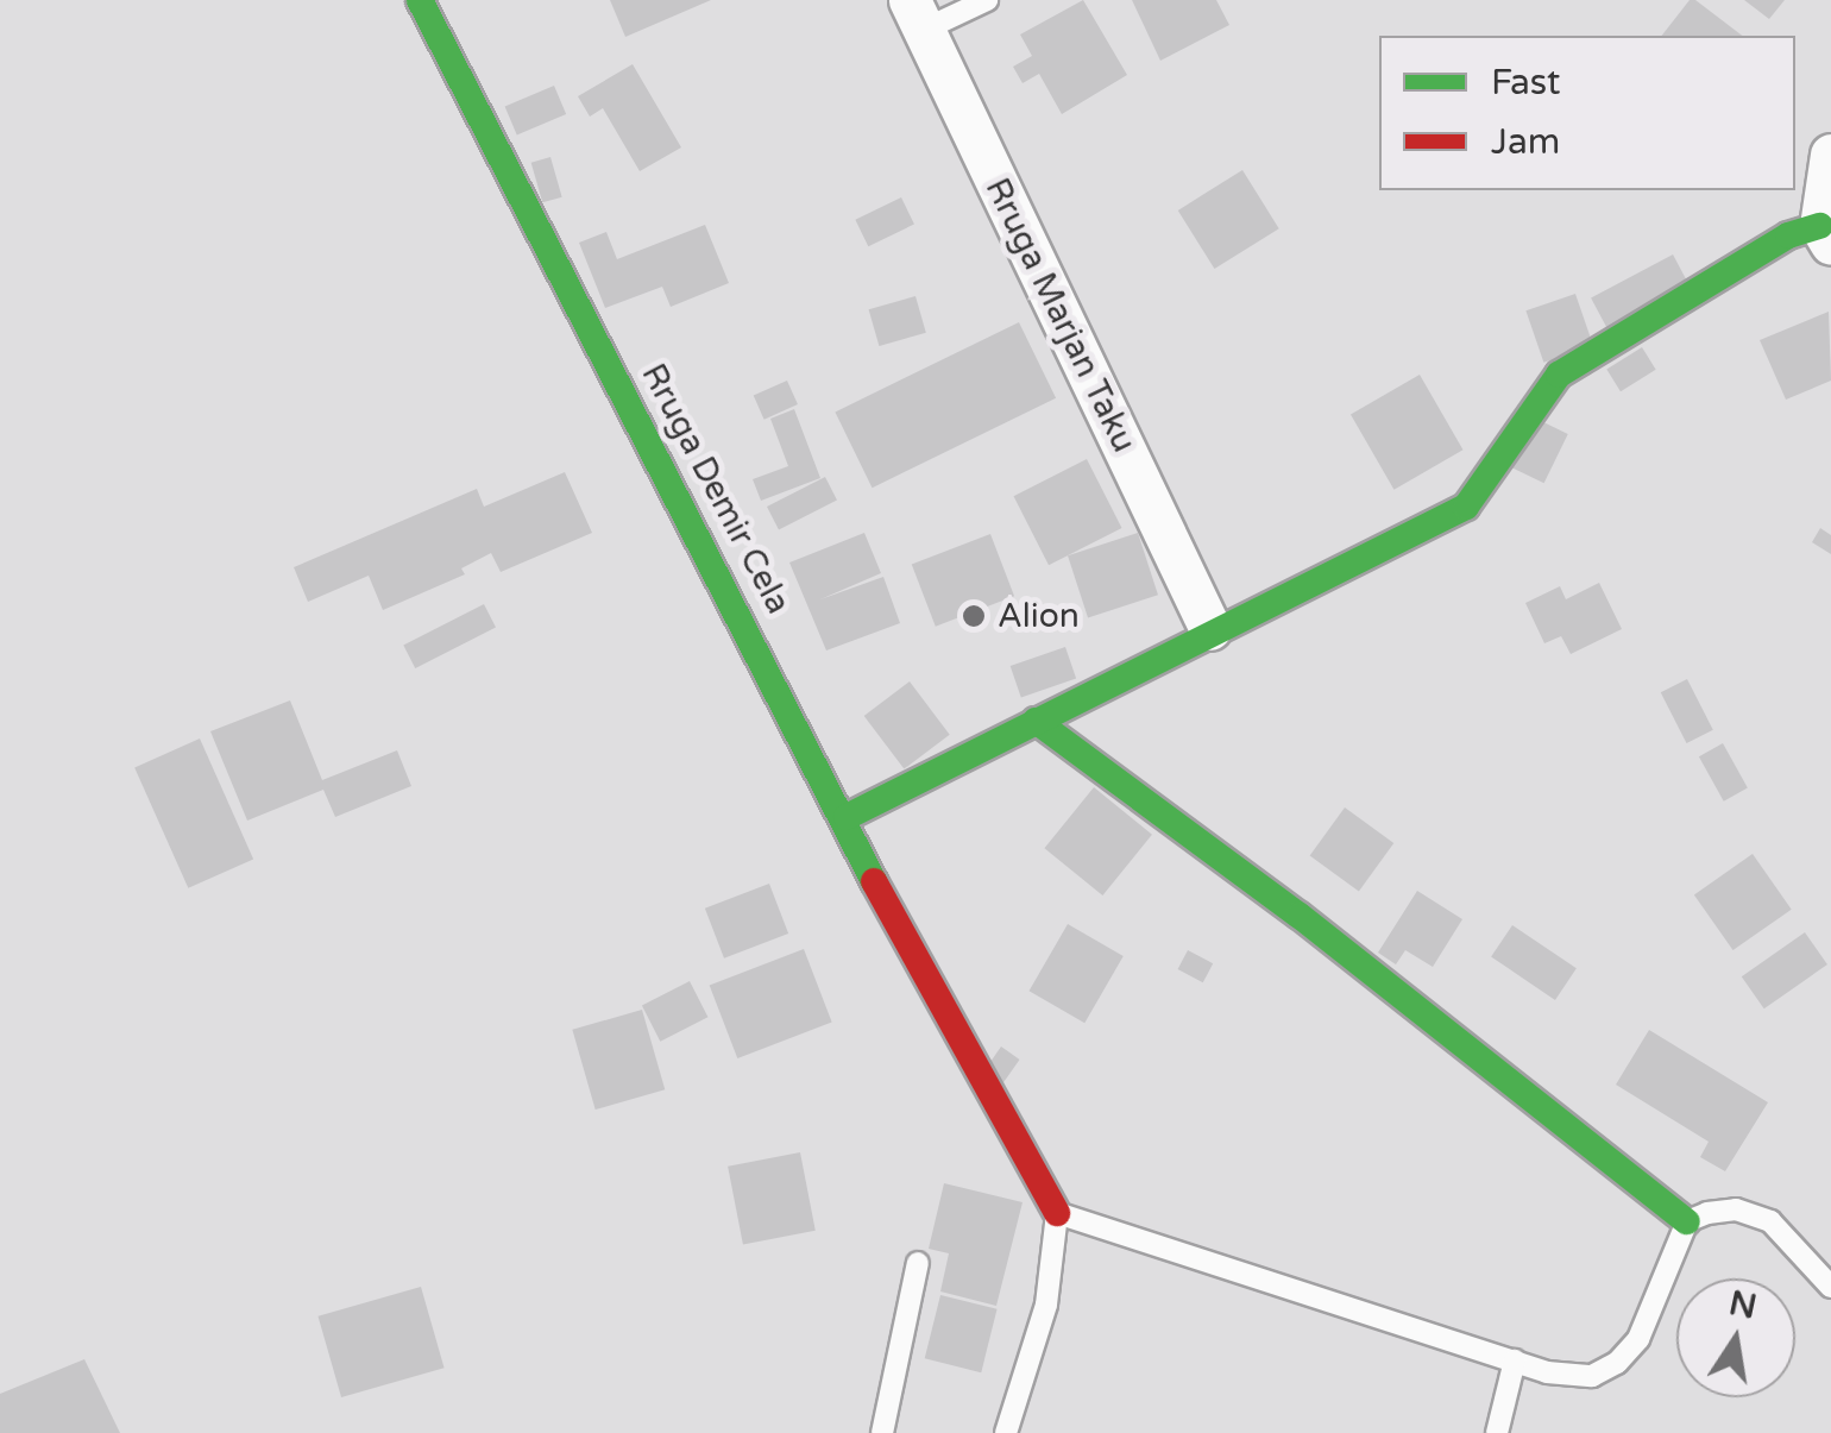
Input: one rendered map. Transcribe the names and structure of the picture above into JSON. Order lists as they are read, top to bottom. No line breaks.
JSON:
{"streets":{"street":["Rruga Marjan Taku","Rruga Demir Cela"]},"places":["Alion"],"legend":["Fast","Jam"],"north":"top"}
